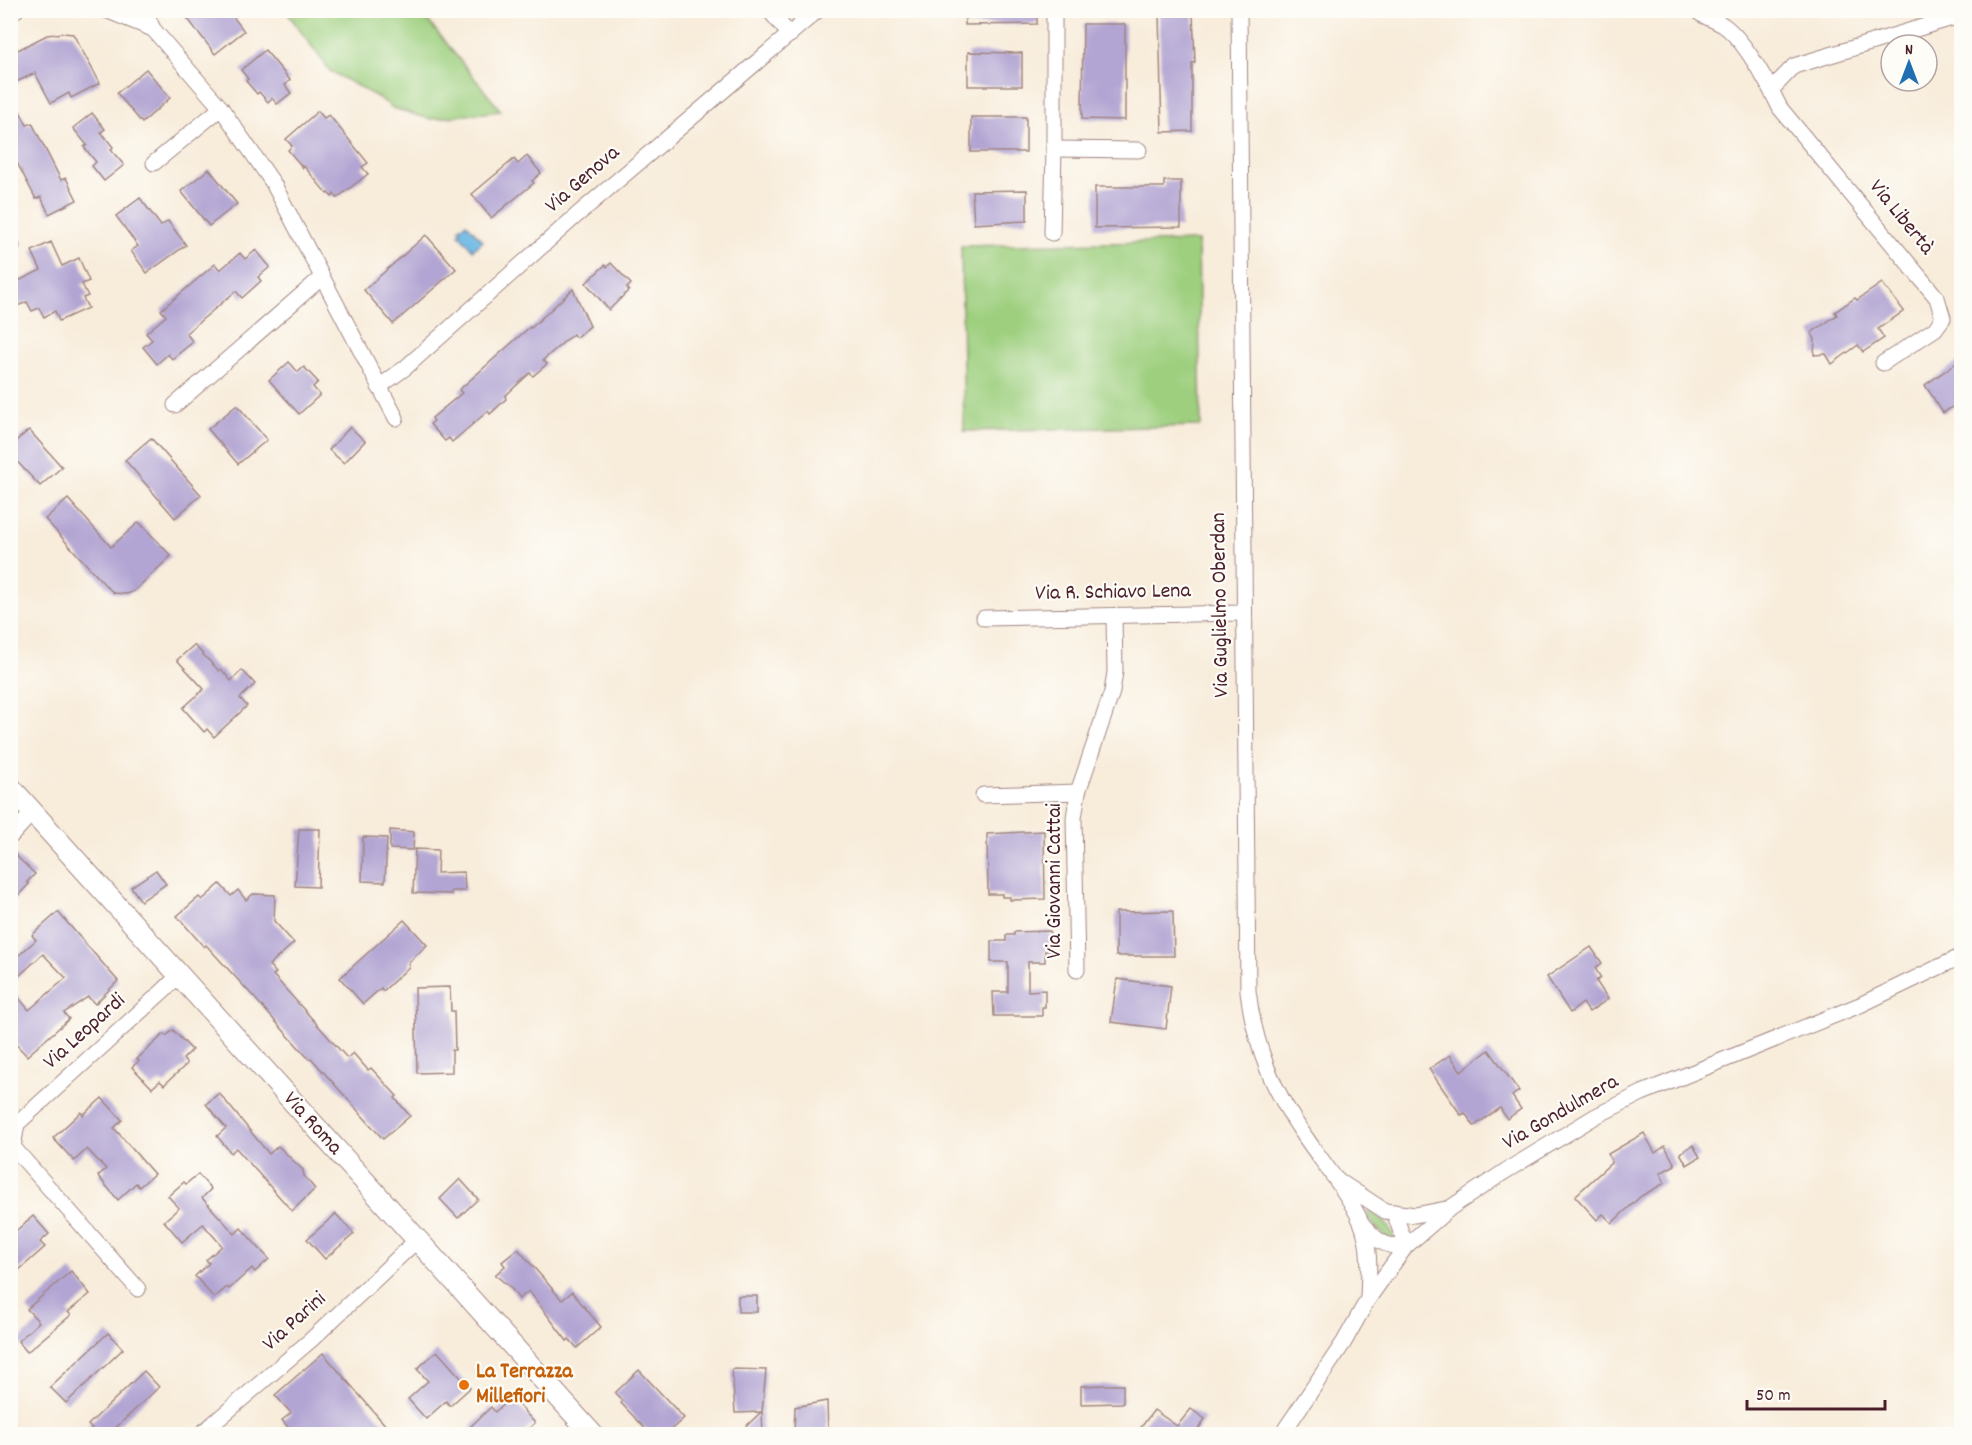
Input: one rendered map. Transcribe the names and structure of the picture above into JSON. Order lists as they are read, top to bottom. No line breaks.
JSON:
{"streets":{"main road":["Via Roma"],"street":["Via Genova","Via Libertà","Via R. Schiavo Lena","Via Guglielmo Oberdan","Via Giovanni Cattai","Via Leopardi","Via Gondulmera","Via Parini"]},"crossings":[["Via R. Schiavo Lena","Via Guglielmo Oberdan"],["Via R. Schiavo Lena","Via Giovanni Cattai"],["Via Guglielmo Oberdan","Via Gondulmera"],["Via Leopardi","Via Roma"],["Via Roma","Via Parini"]],"places":["La Terrazza Millefiori"],"scale_bar":"50 m","north":"top"}
